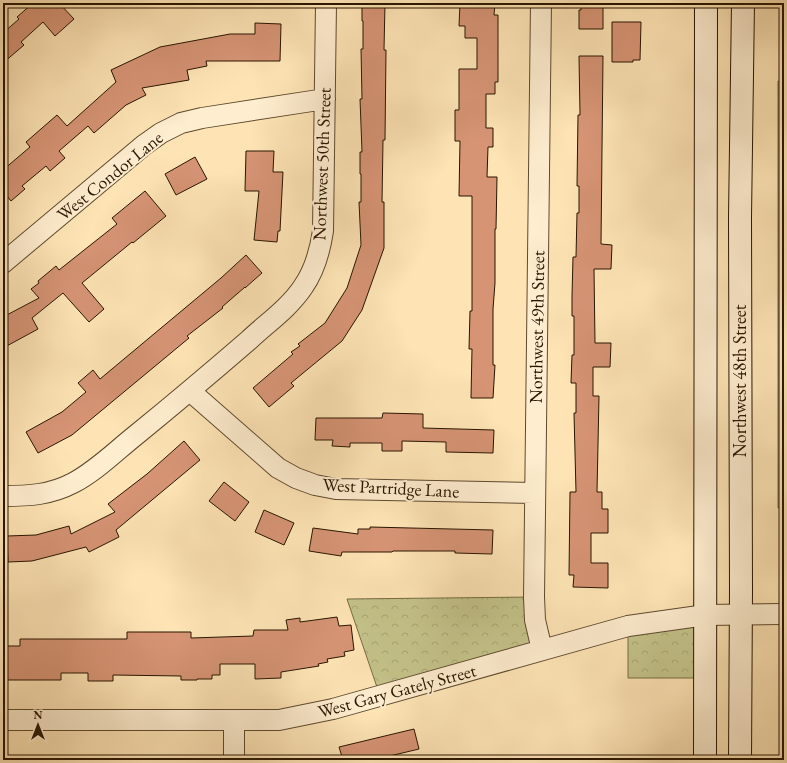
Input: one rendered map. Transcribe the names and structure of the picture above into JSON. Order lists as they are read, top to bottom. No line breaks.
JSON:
{"streets":{"main road":["Northwest 48th Street"],"street":["Northwest 50th Street","West Condor Lane","Northwest 49th Street","West Partridge Lane","West Gary Gately Street"]},"crossings":[["Northwest 50th Street","West Condor Lane"],["Northwest 50th Street","West Partridge Lane"],["Northwest 49th Street","West Partridge Lane"],["Northwest 49th Street","West Gary Gately Street"],["Northwest 48th Street","West Gary Gately Street"]],"north":"top"}
